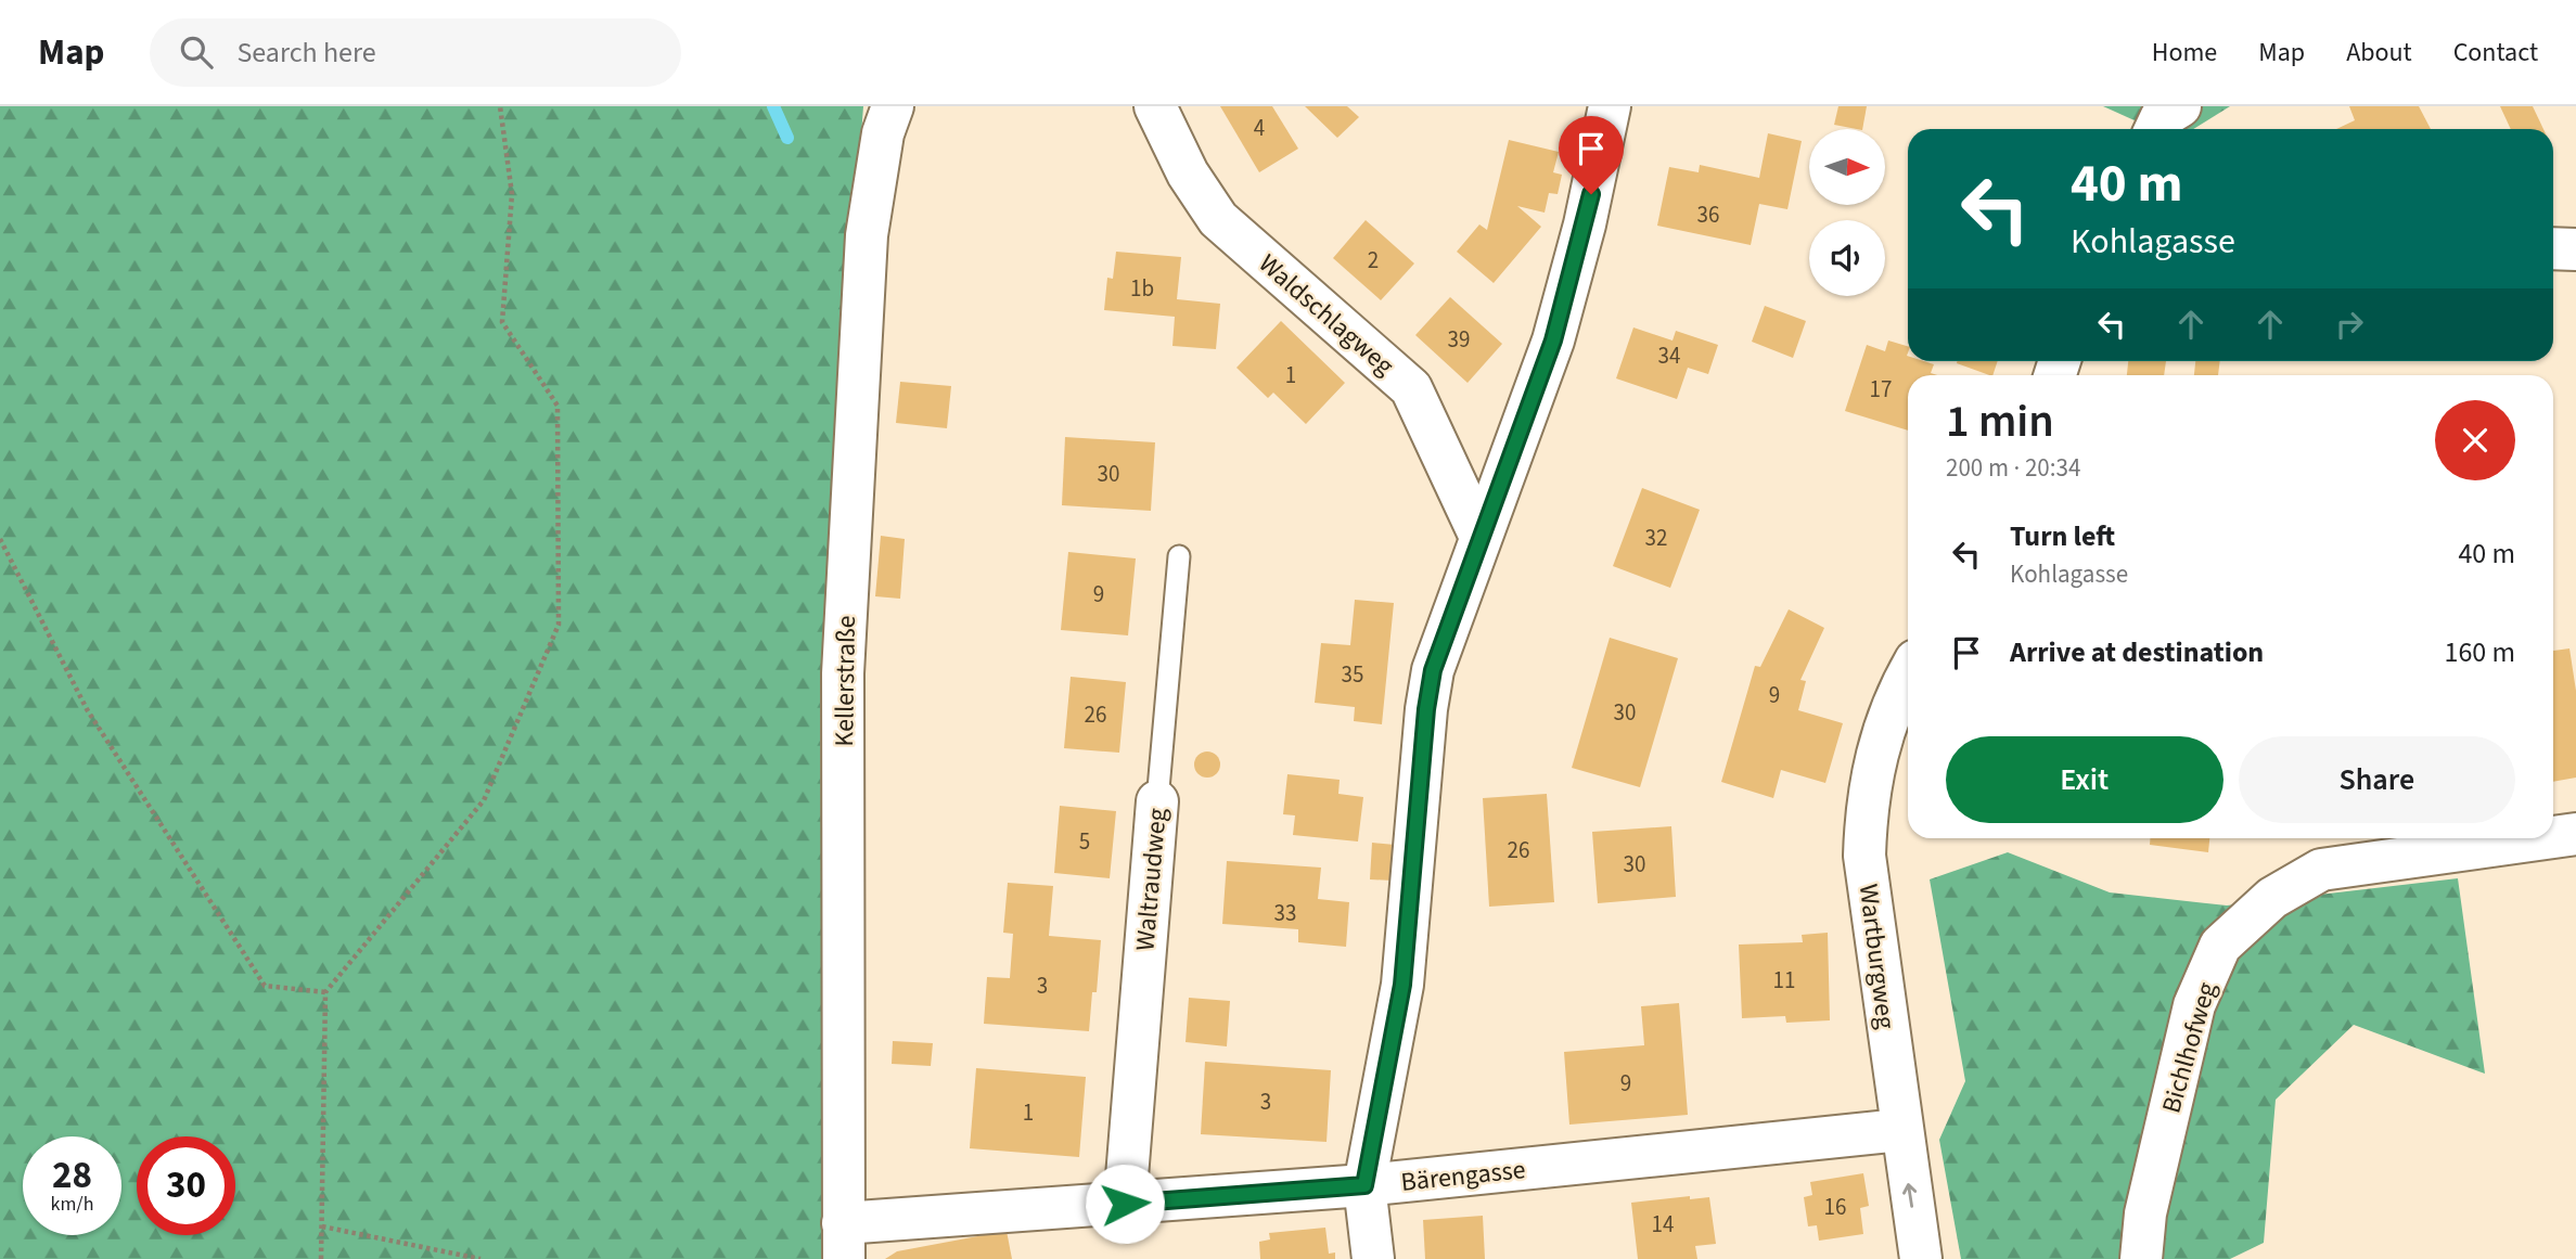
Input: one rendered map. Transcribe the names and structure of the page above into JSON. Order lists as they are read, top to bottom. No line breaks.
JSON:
{"streets":{"street":["Waldschlagweg","Kellerstraße","Waltraudweg","Wartburgweg","Bichlhofweg","Bärengasse"]},"crossings":[["Kellerstraße","Bärengasse"],["Waltraudweg","Bärengasse"],["Wartburgweg","Bärengasse"]],"house_numbers":["4","36","2","1b","39","34","1","17","30","32","9","35","9","30","26","5","26","30","33","11","3","9","3","1","16","14"],"north":"right","page":{"header":"Map","search":"Search here","nav":["Home","Map","About","Contact"],"turn":["40 m","Kohlagasse"],"heading":["1 min","200 m · 20:34"],"list":[{"name":"Turn left","note":"Kohlagasse","value":"40 m"},{"name":"Arrive at destination","value":"160 m"}],"buttons":["Exit","Share"],"speed":"28 km/h","limit":"30"}}
